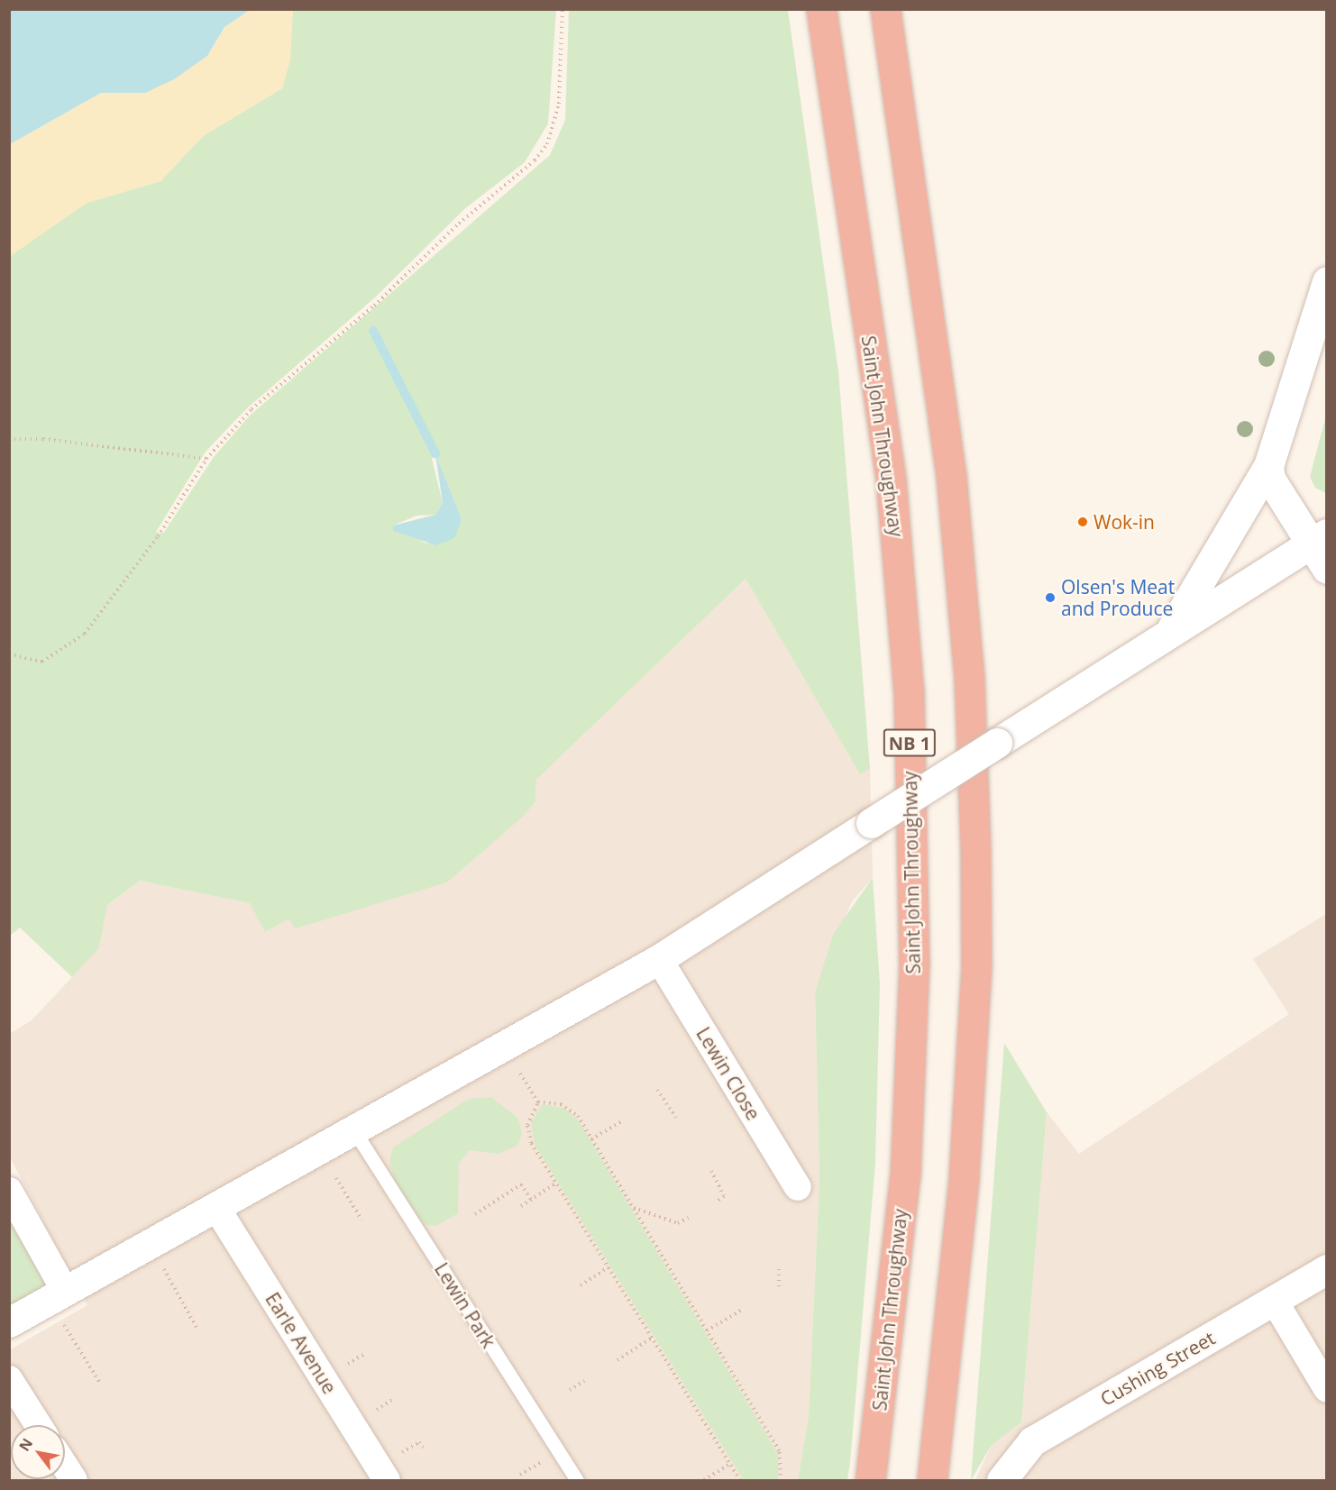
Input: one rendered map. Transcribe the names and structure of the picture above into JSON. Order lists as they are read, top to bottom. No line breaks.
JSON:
{"streets":{"highway":["Saint John Throughway","NB 1"],"street":["Lewin Close","Earle Avenue","Cushing Street"],"lane":["Lewin Park"]},"places":["Wok-in","Olsen's Meat and Produce"],"north":"top left"}
